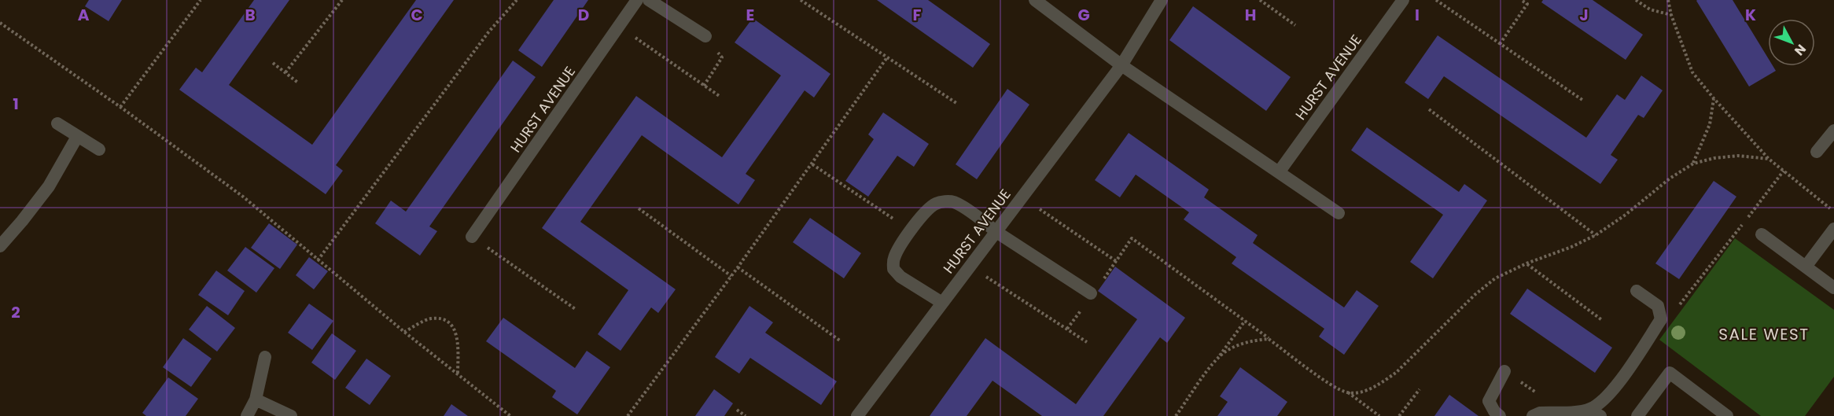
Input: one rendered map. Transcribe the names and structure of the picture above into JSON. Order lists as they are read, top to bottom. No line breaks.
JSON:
{"streets":{"street":["HURST AVENUE"]},"districts":["SALE WEST"],"north":"bottom right","grid":{"columns":["A","B","C","D","E","F","G","H","I","J","K"],"rows":["1","2"]}}
